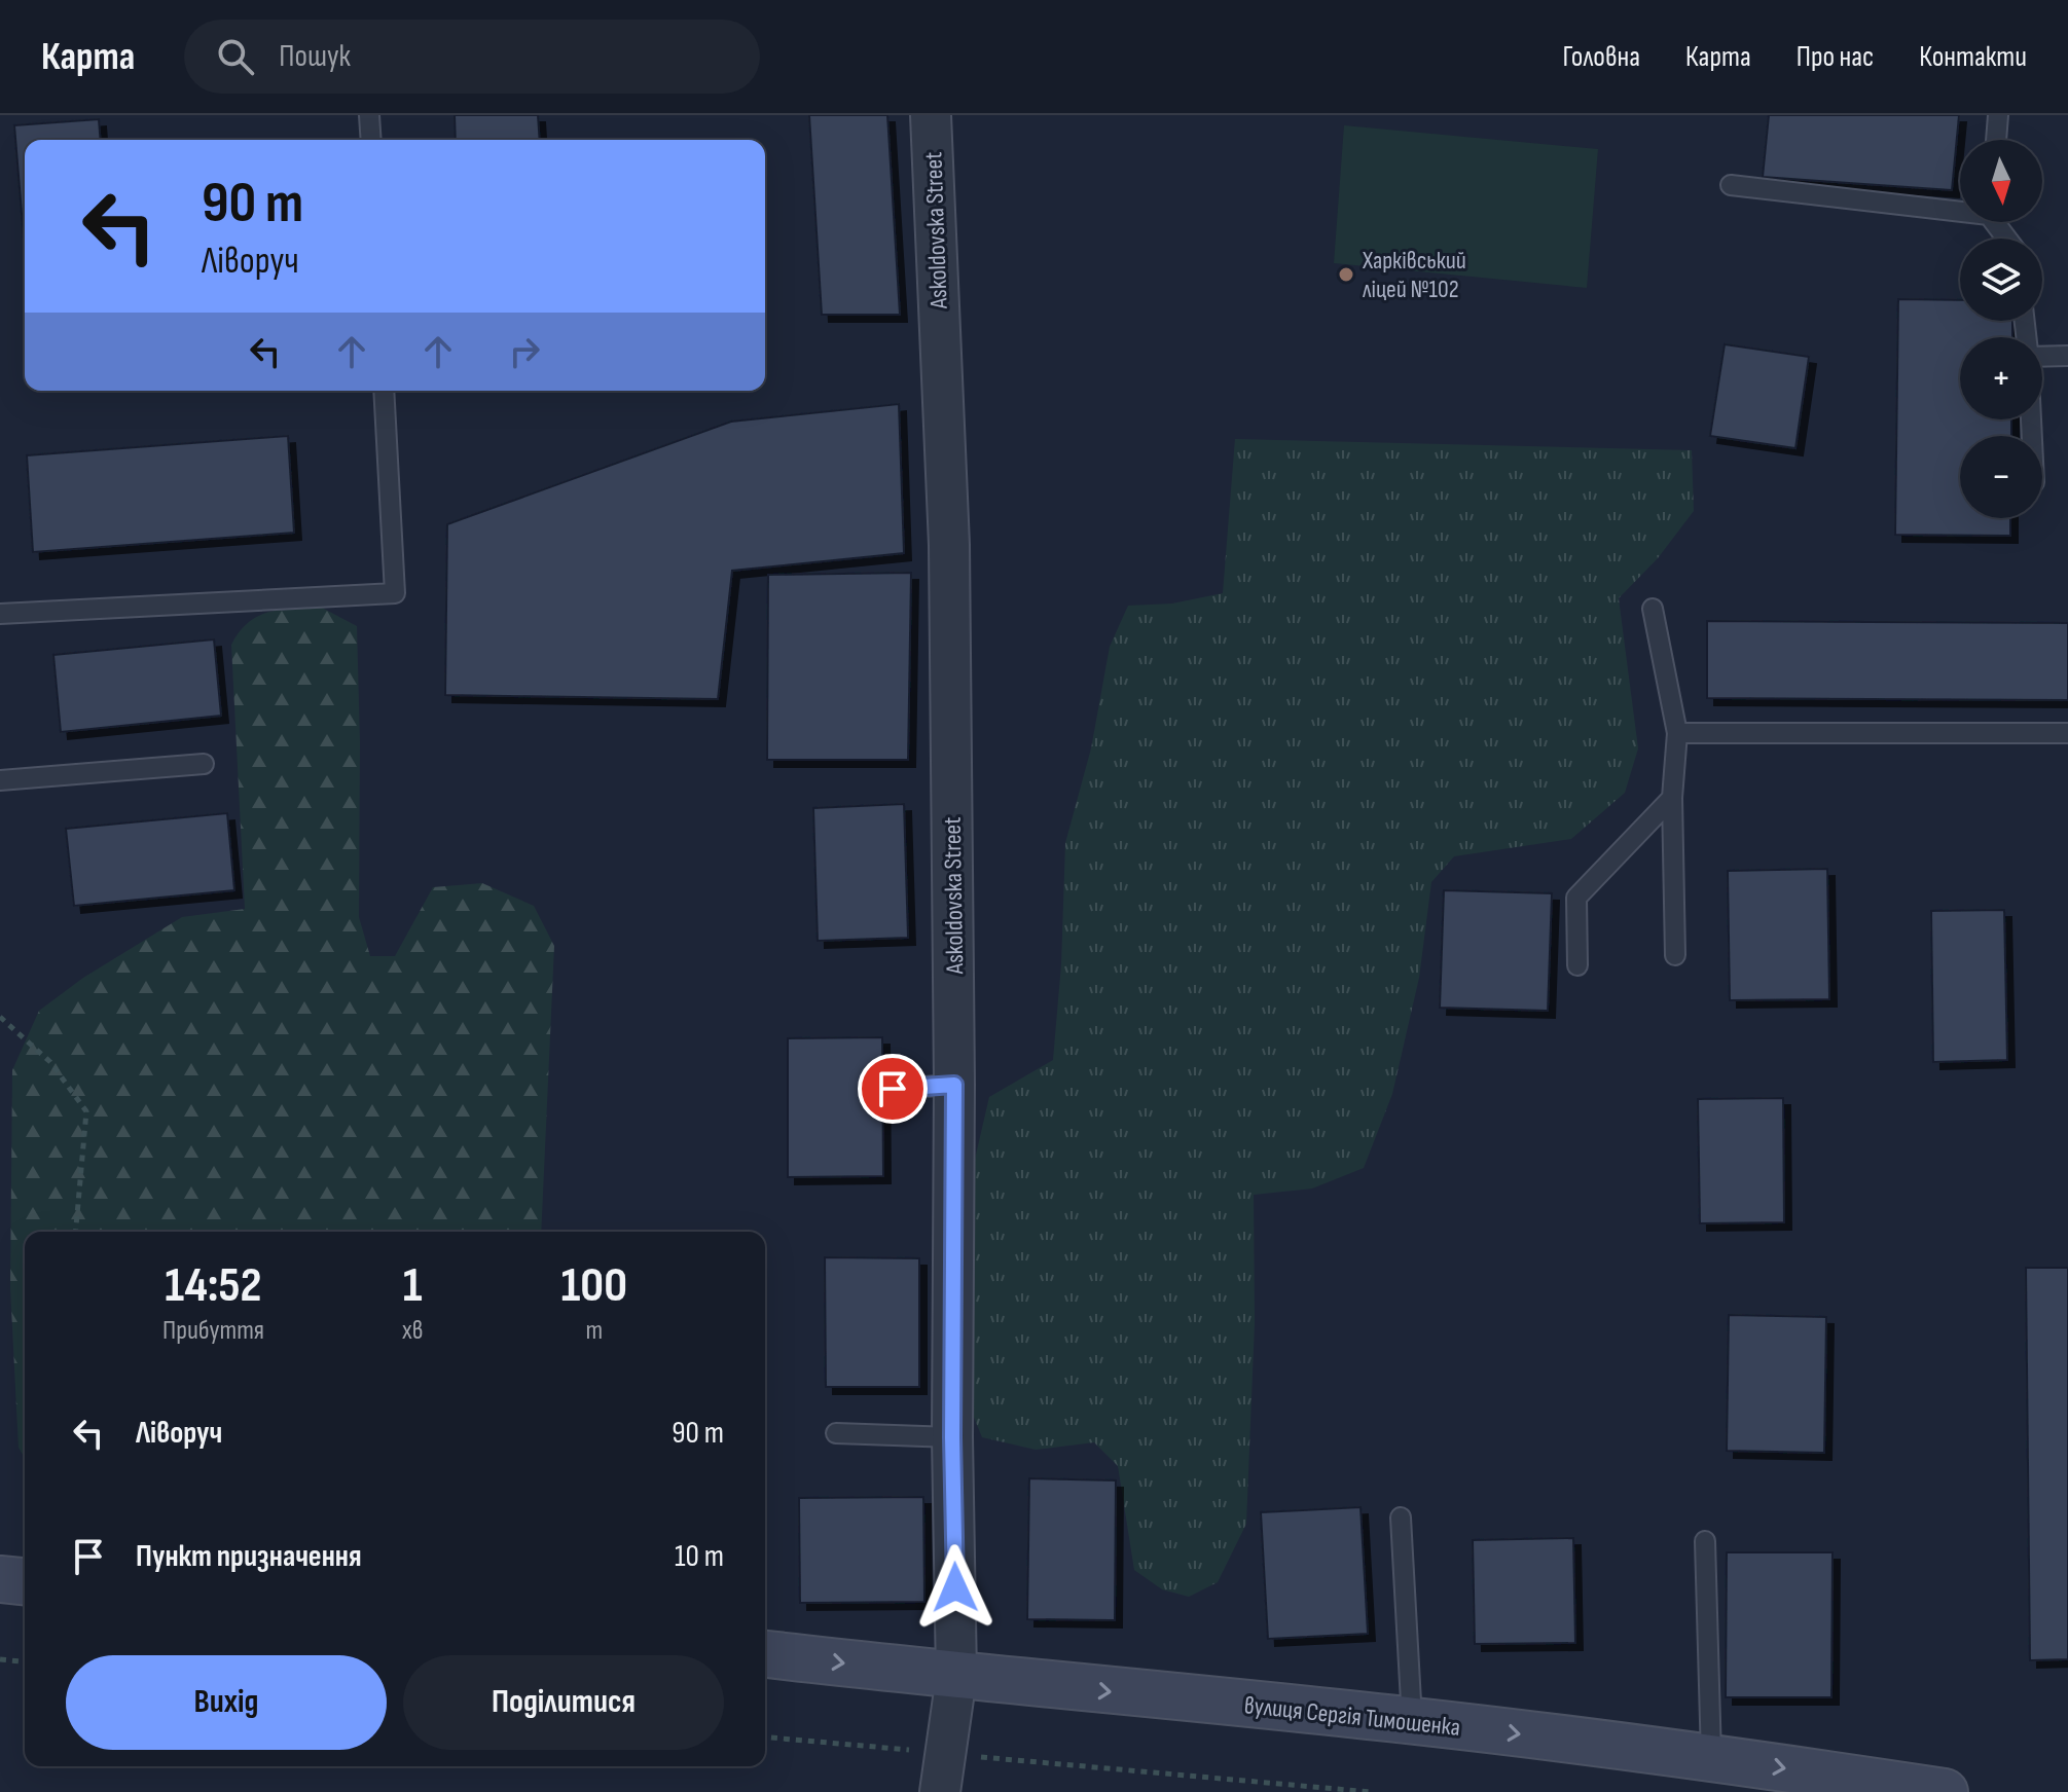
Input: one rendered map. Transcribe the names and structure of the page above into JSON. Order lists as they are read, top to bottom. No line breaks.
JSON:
{"streets":{"street":["Askoldovska Street","вулиця Сергія Тимошенка"]},"crossings":[["Askoldovska Street","вулиця Сергія Тимошенка"]],"one_way":["вулиця Сергія Тимошенка"],"places":["Харківський ліцей №102"],"north":"bottom","page":{"header":"Карта","search":"Пошук","nav":["Головна","Карта","Про нас","Контакти"],"map_buttons":["+","−"],"turn":["90 m","Ліворуч"],"eta":["14:52","Прибуття","1","хв","100","m"],"list":[{"name":"Ліворуч","value":"90 m"},{"name":"Пункт призначення","value":"10 m"}],"buttons":["Вихід","Поділитися"]}}
